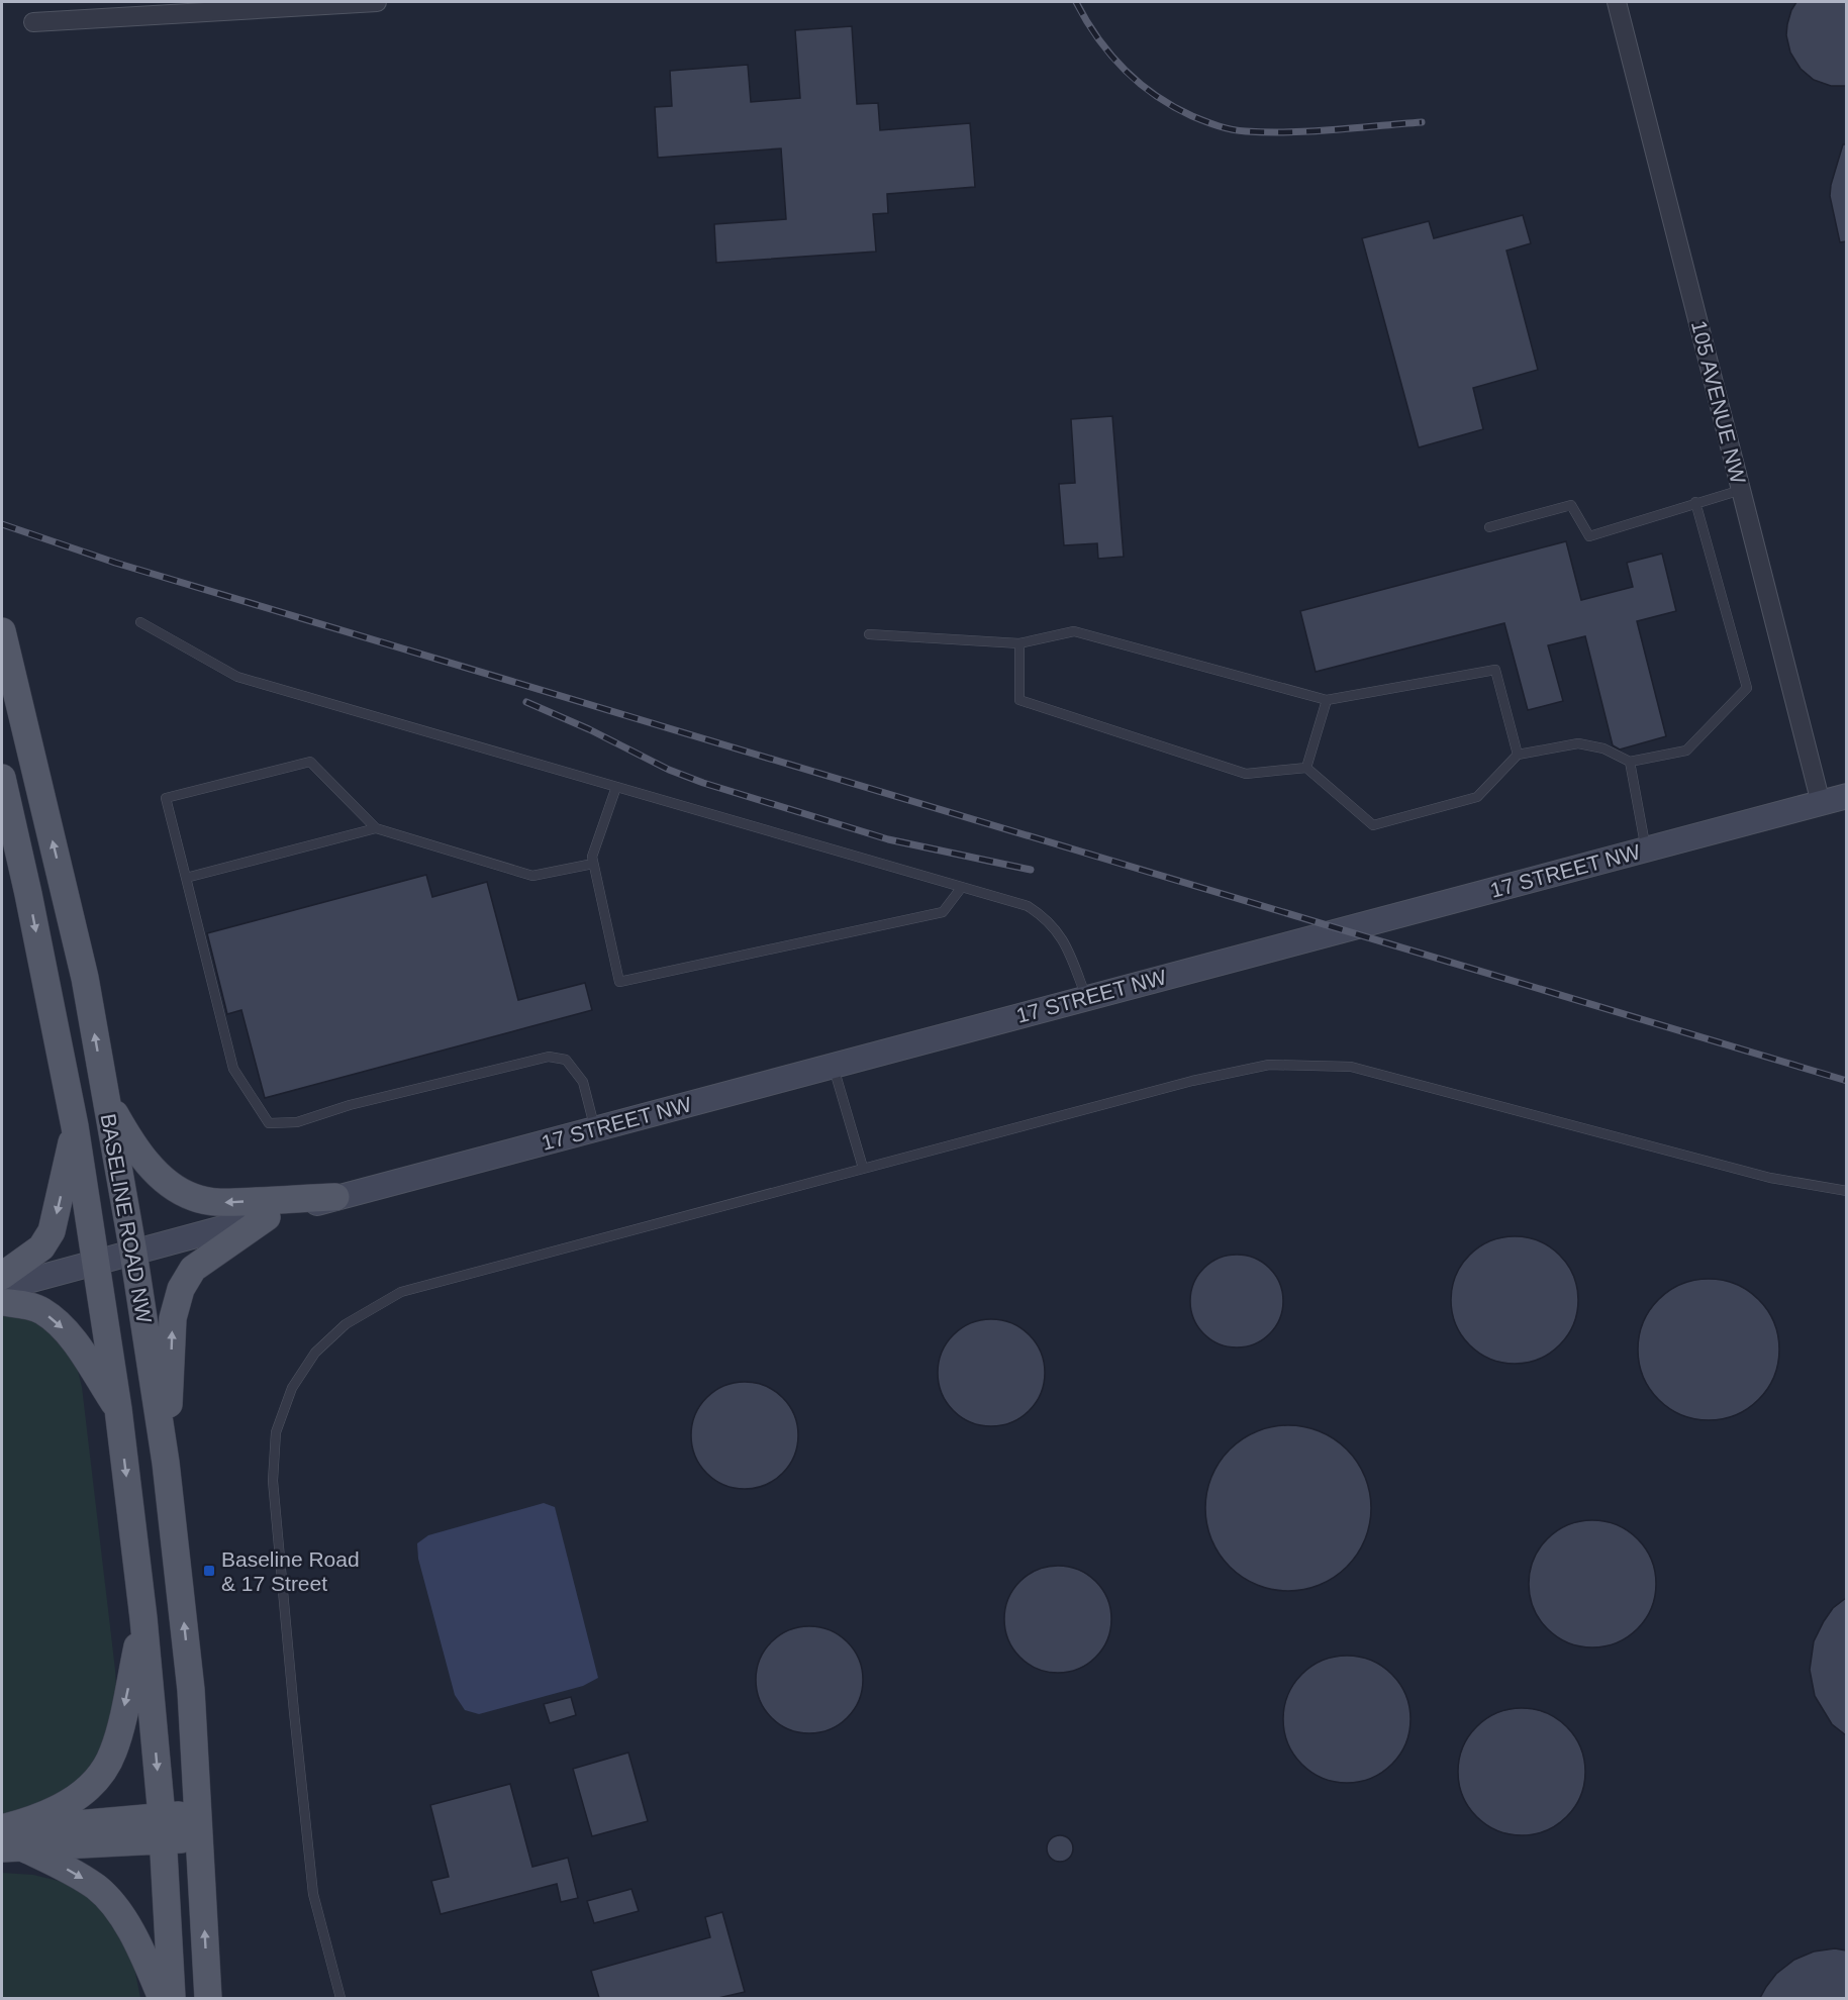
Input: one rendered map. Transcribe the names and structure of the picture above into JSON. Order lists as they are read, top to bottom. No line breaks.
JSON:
{"streets":{"main road":["17 STREET NW","BASELINE ROAD NW"],"street":["105 AVENUE NW"]},"crossings":[["105 AVENUE NW","17 STREET NW"]],"places":{"transit":["Baseline Road & 17 Street"]}}
